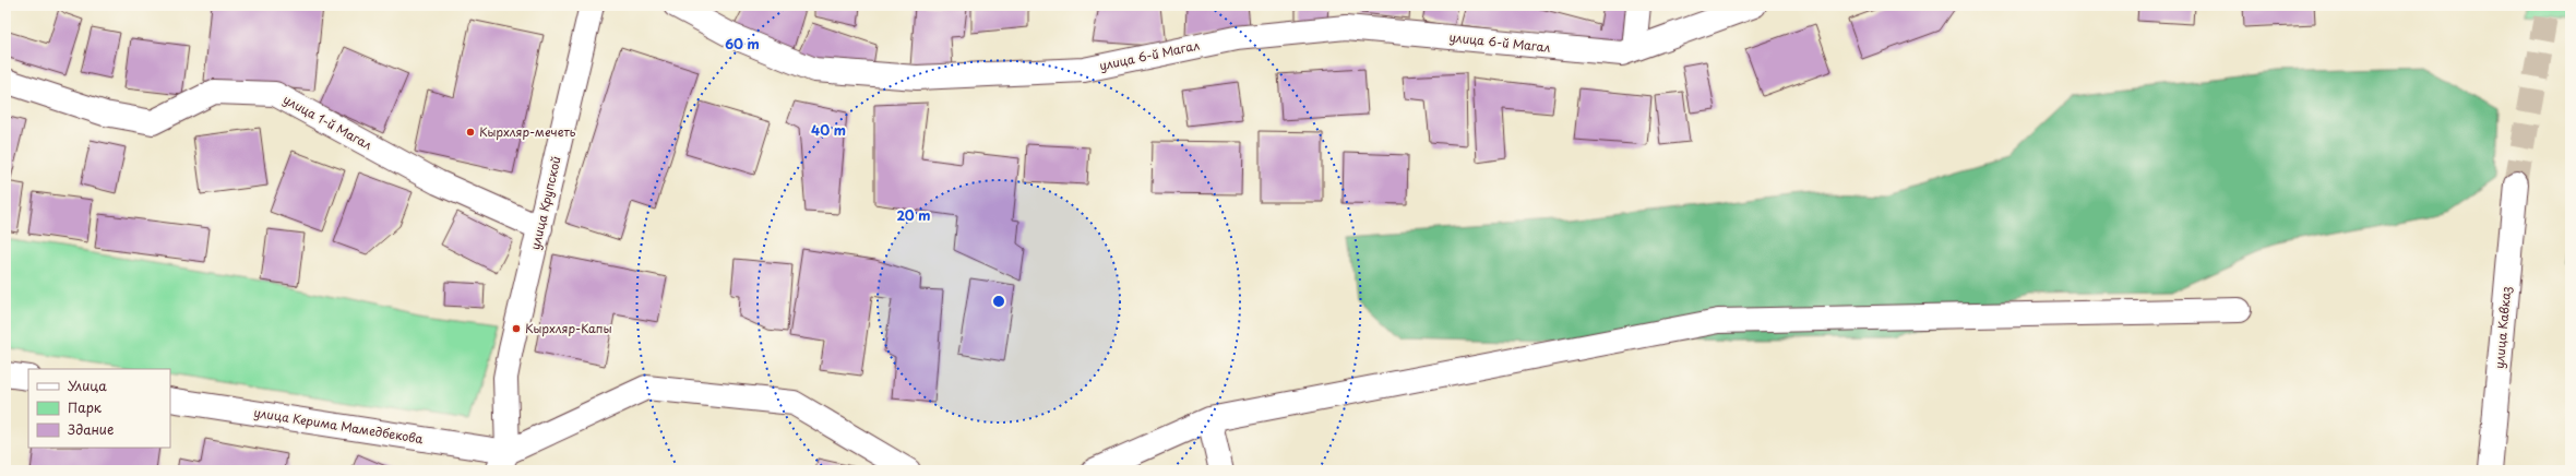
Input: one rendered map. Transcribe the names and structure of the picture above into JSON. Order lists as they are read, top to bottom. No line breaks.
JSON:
{"streets":{"main road":["улица 6-й Магал","улица 1-й Магал","улица Крупской","улица Кавказ","улица Керима Мамедбекова"]},"crossings":[["улица 1-й Магал","улица Крупской"],["улица Крупской","улица Керима Мамедбекова"]],"places":["Кырхляр-мечеть","Кырхляр-Капы"],"legend":["Улица","Парк","Здание"],"rings":["60 m","40 m","20 m"]}
